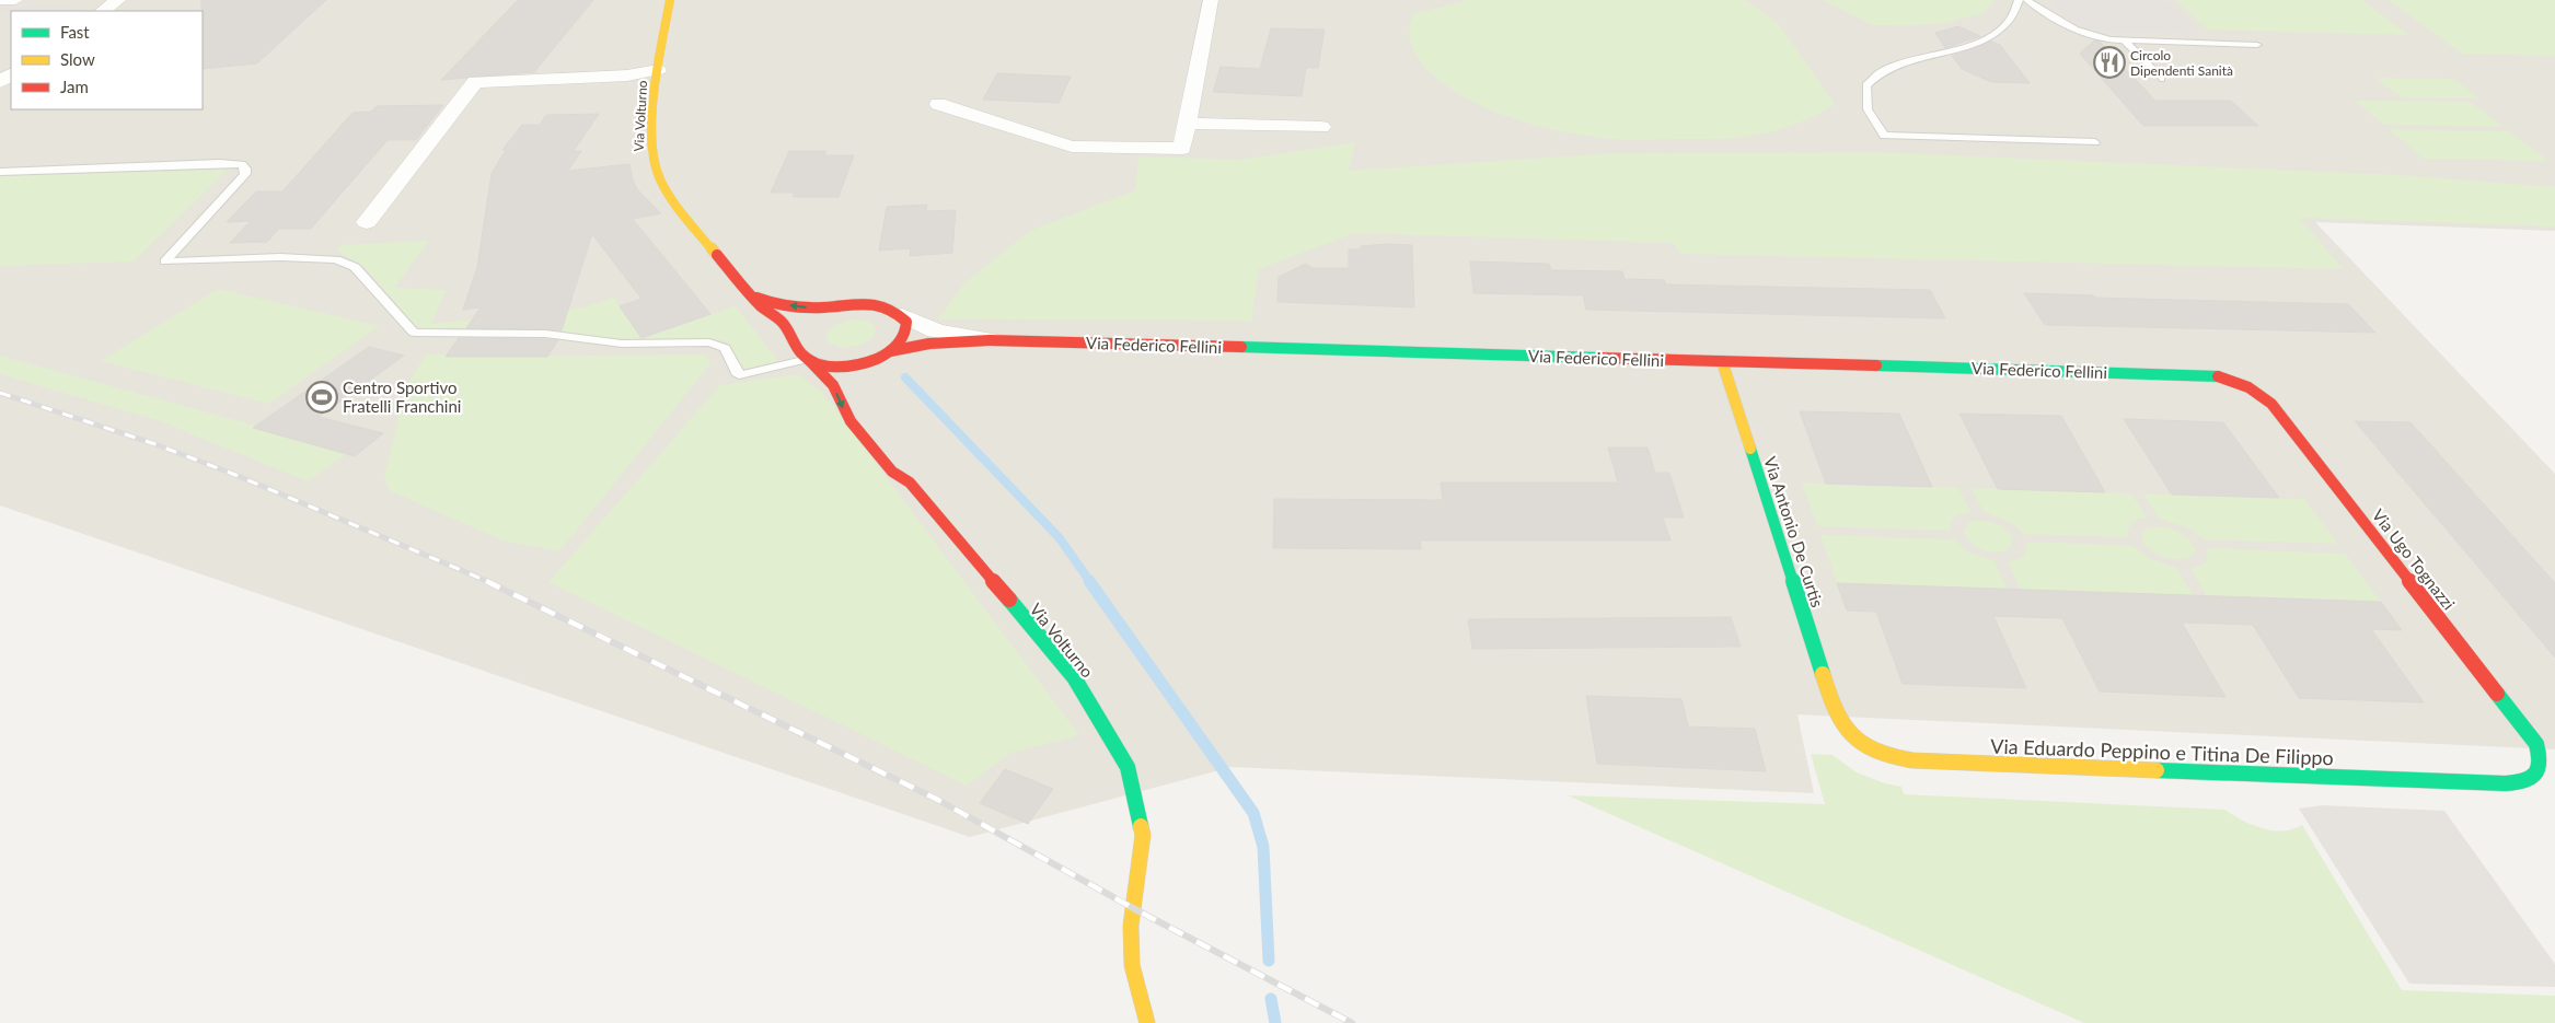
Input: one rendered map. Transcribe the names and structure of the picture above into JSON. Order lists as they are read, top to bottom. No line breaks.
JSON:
{"streets":{"street":["Via Volturno","Via Federico Fellini","Via Antonio De Curtis","Via Ugo Tognazzi","Via Eduardo Peppino e Titina De Filippo"]},"crossings":[["Via Federico Fellini","Via Antonio De Curtis"],["Via Federico Fellini","Via Ugo Tognazzi"],["Via Antonio De Curtis","Via Eduardo Peppino e Titina De Filippo"],["Via Ugo Tognazzi","Via Eduardo Peppino e Titina De Filippo"]],"places":{"restaurant":["Circolo Dipendenti Sanità"],"sports":["Centro Sportivo Fratelli Franchini"]},"legend":["Fast","Slow","Jam"]}
